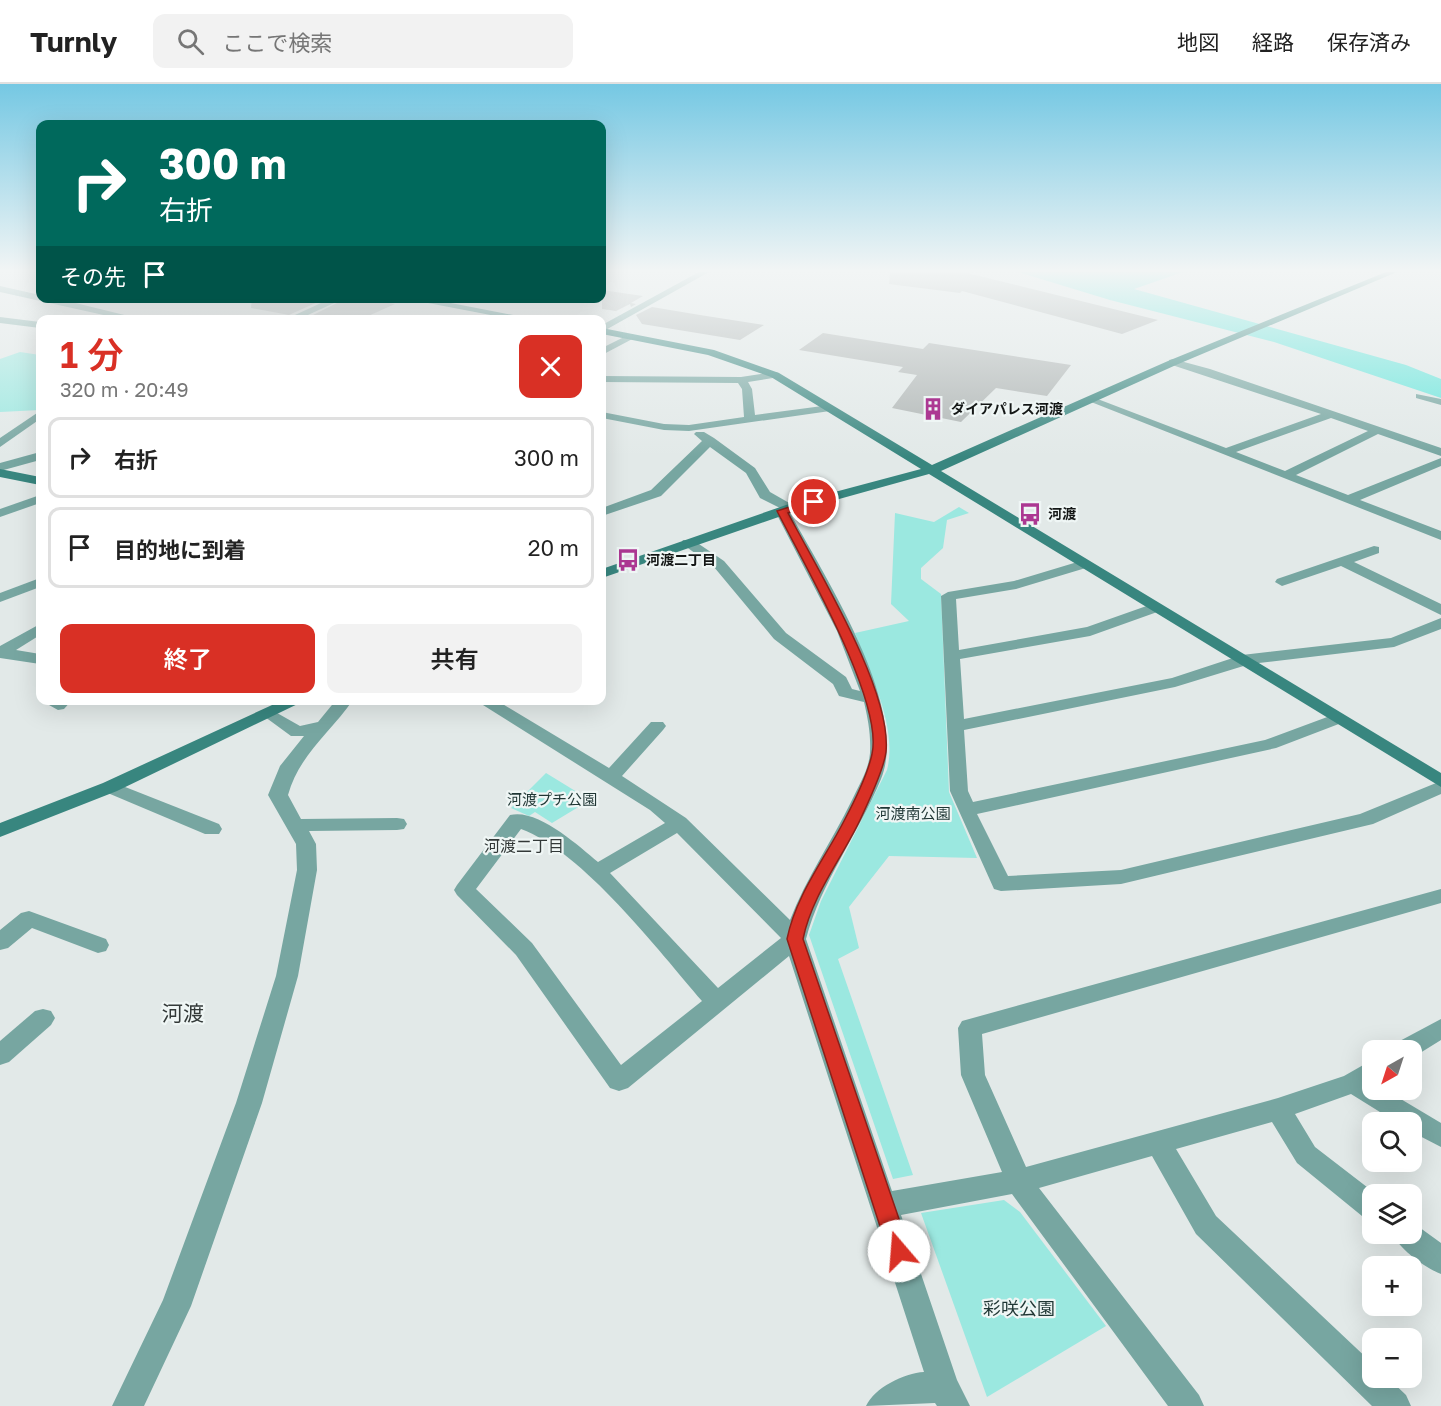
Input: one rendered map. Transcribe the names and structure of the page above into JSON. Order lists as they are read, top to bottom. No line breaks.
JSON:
{"districts":["河渡二丁目","河渡"],"parks":["河渡プチ公園","河渡南公園","彩咲公園"],"places":{"building":["ダイアパレス河渡"],"bus stop":["河渡","河渡二丁目"]},"north":"bottom left","page":{"header":"Turnly","search":"ここで検索","nav":["地図","経路","保存済み"],"turn":["300 m","右折"],"then":"その先","heading":["1 分","320 m · 20:49"],"list":[{"name":"右折","value":"300 m"},{"name":"目的地に到着","value":"20 m"}],"buttons":["終了","共有"],"map_buttons":["+","−"]}}
